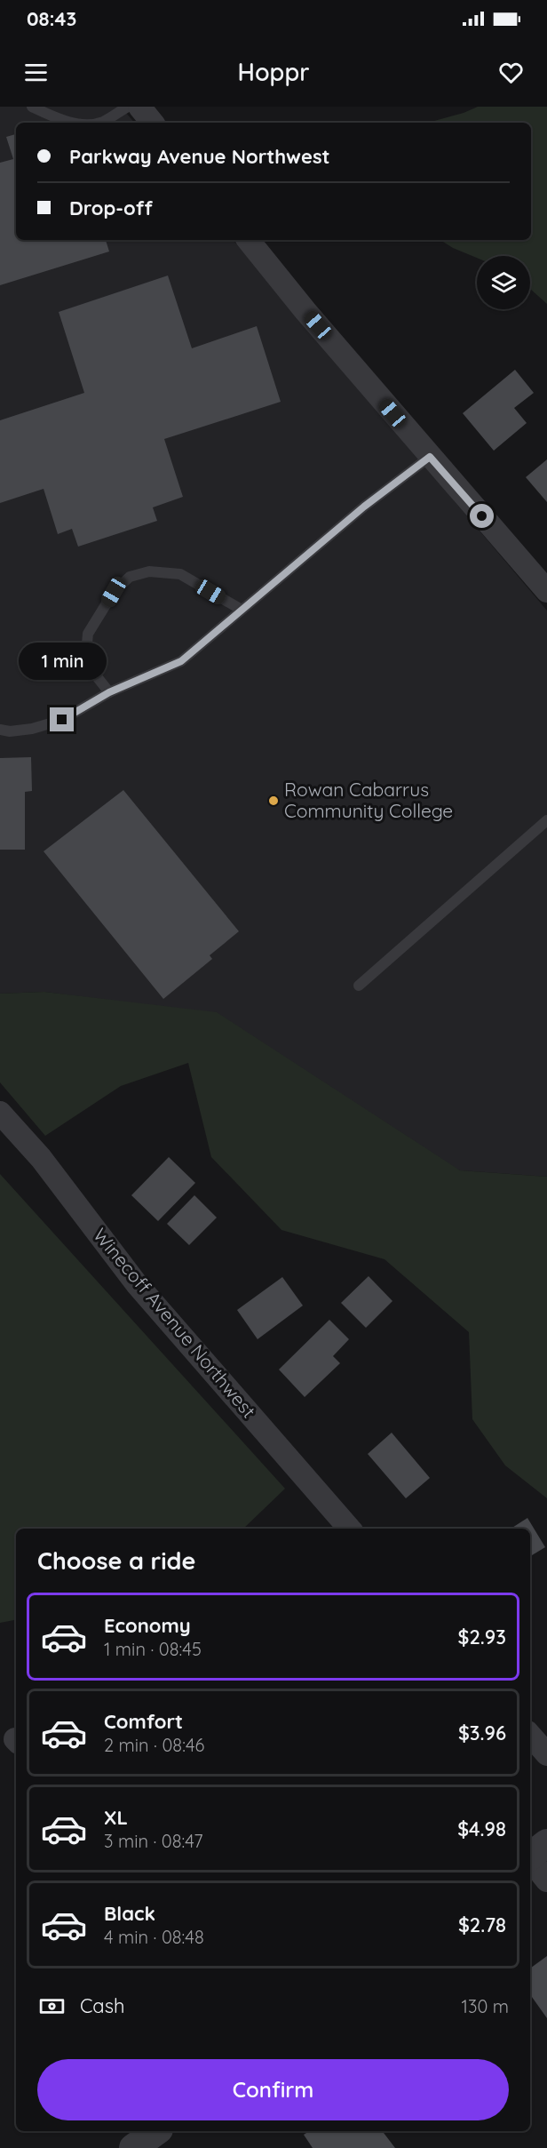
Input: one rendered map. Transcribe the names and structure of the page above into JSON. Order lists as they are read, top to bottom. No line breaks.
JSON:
{"streets":{"street":["Winecoff Avenue Northwest"]},"places":["Rowan Cabarrus Community College"],"page":{"status":"08:43","header":"Hoppr","banner":["Parkway Avenue Northwest","Drop-off"],"bubble":"1 min","heading":"Choose a ride","list":[{"name":"Economy","note":"1 min · 08:45","value":"$2.93"},{"name":"Comfort","note":"2 min · 08:46","value":"$3.96"},{"name":"XL","note":"3 min · 08:47","value":"$4.98"},{"name":"Black","note":"4 min · 08:48","value":"$2.78"}],"pay":["Cash","130 m"],"buttons":"Confirm"}}
